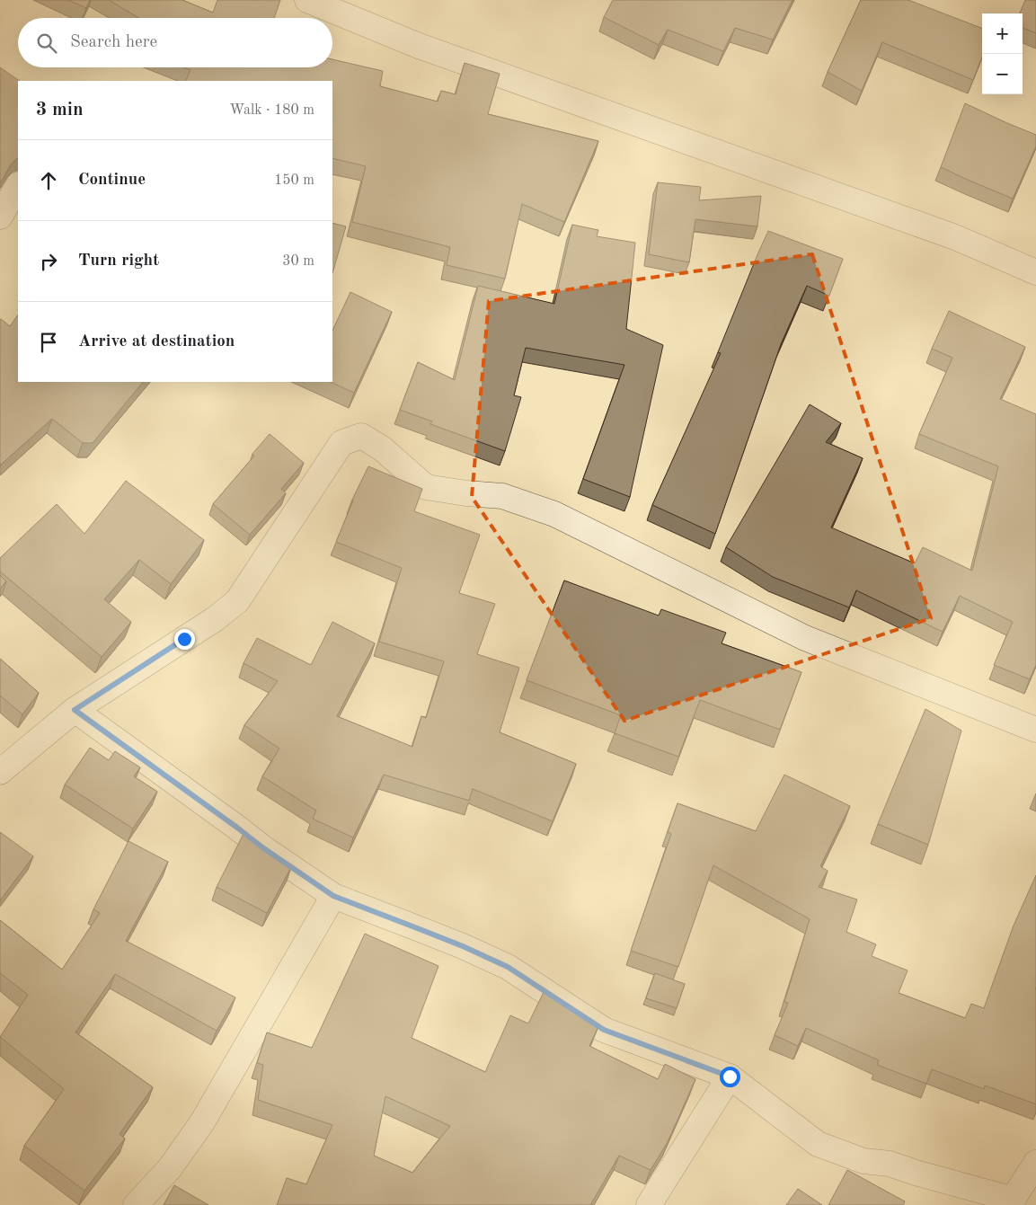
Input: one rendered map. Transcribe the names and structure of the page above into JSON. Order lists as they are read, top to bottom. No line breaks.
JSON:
{"page":{"map_buttons":["+","−"],"search":"Search here","heading":["3 min","Walk · 180 m"],"list":[["Continue","150 m"],["Turn right","30 m"],"Arrive at destination"]}}
